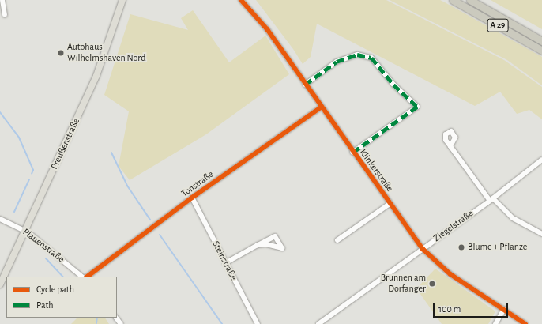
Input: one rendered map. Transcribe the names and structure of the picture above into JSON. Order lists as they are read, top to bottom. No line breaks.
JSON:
{"streets":{"highway":["A 29"],"main road":["Preußenstraße"],"street":["Klinkerstraße","Tonstraße","Ziegelstraße","Plauenstraße","Steinstraße"]},"crossings":[["Preußenstraße","Plauenstraße"],["Klinkerstraße","Tonstraße"],["Klinkerstraße","Ziegelstraße"],["Tonstraße","Steinstraße"]],"places":["Autohaus Wilhelmshaven Nord","Blume + Pflanze","Brunnen am Dorfanger"],"legend":["Cycle path","Path"],"scale_bar":"100 m"}
